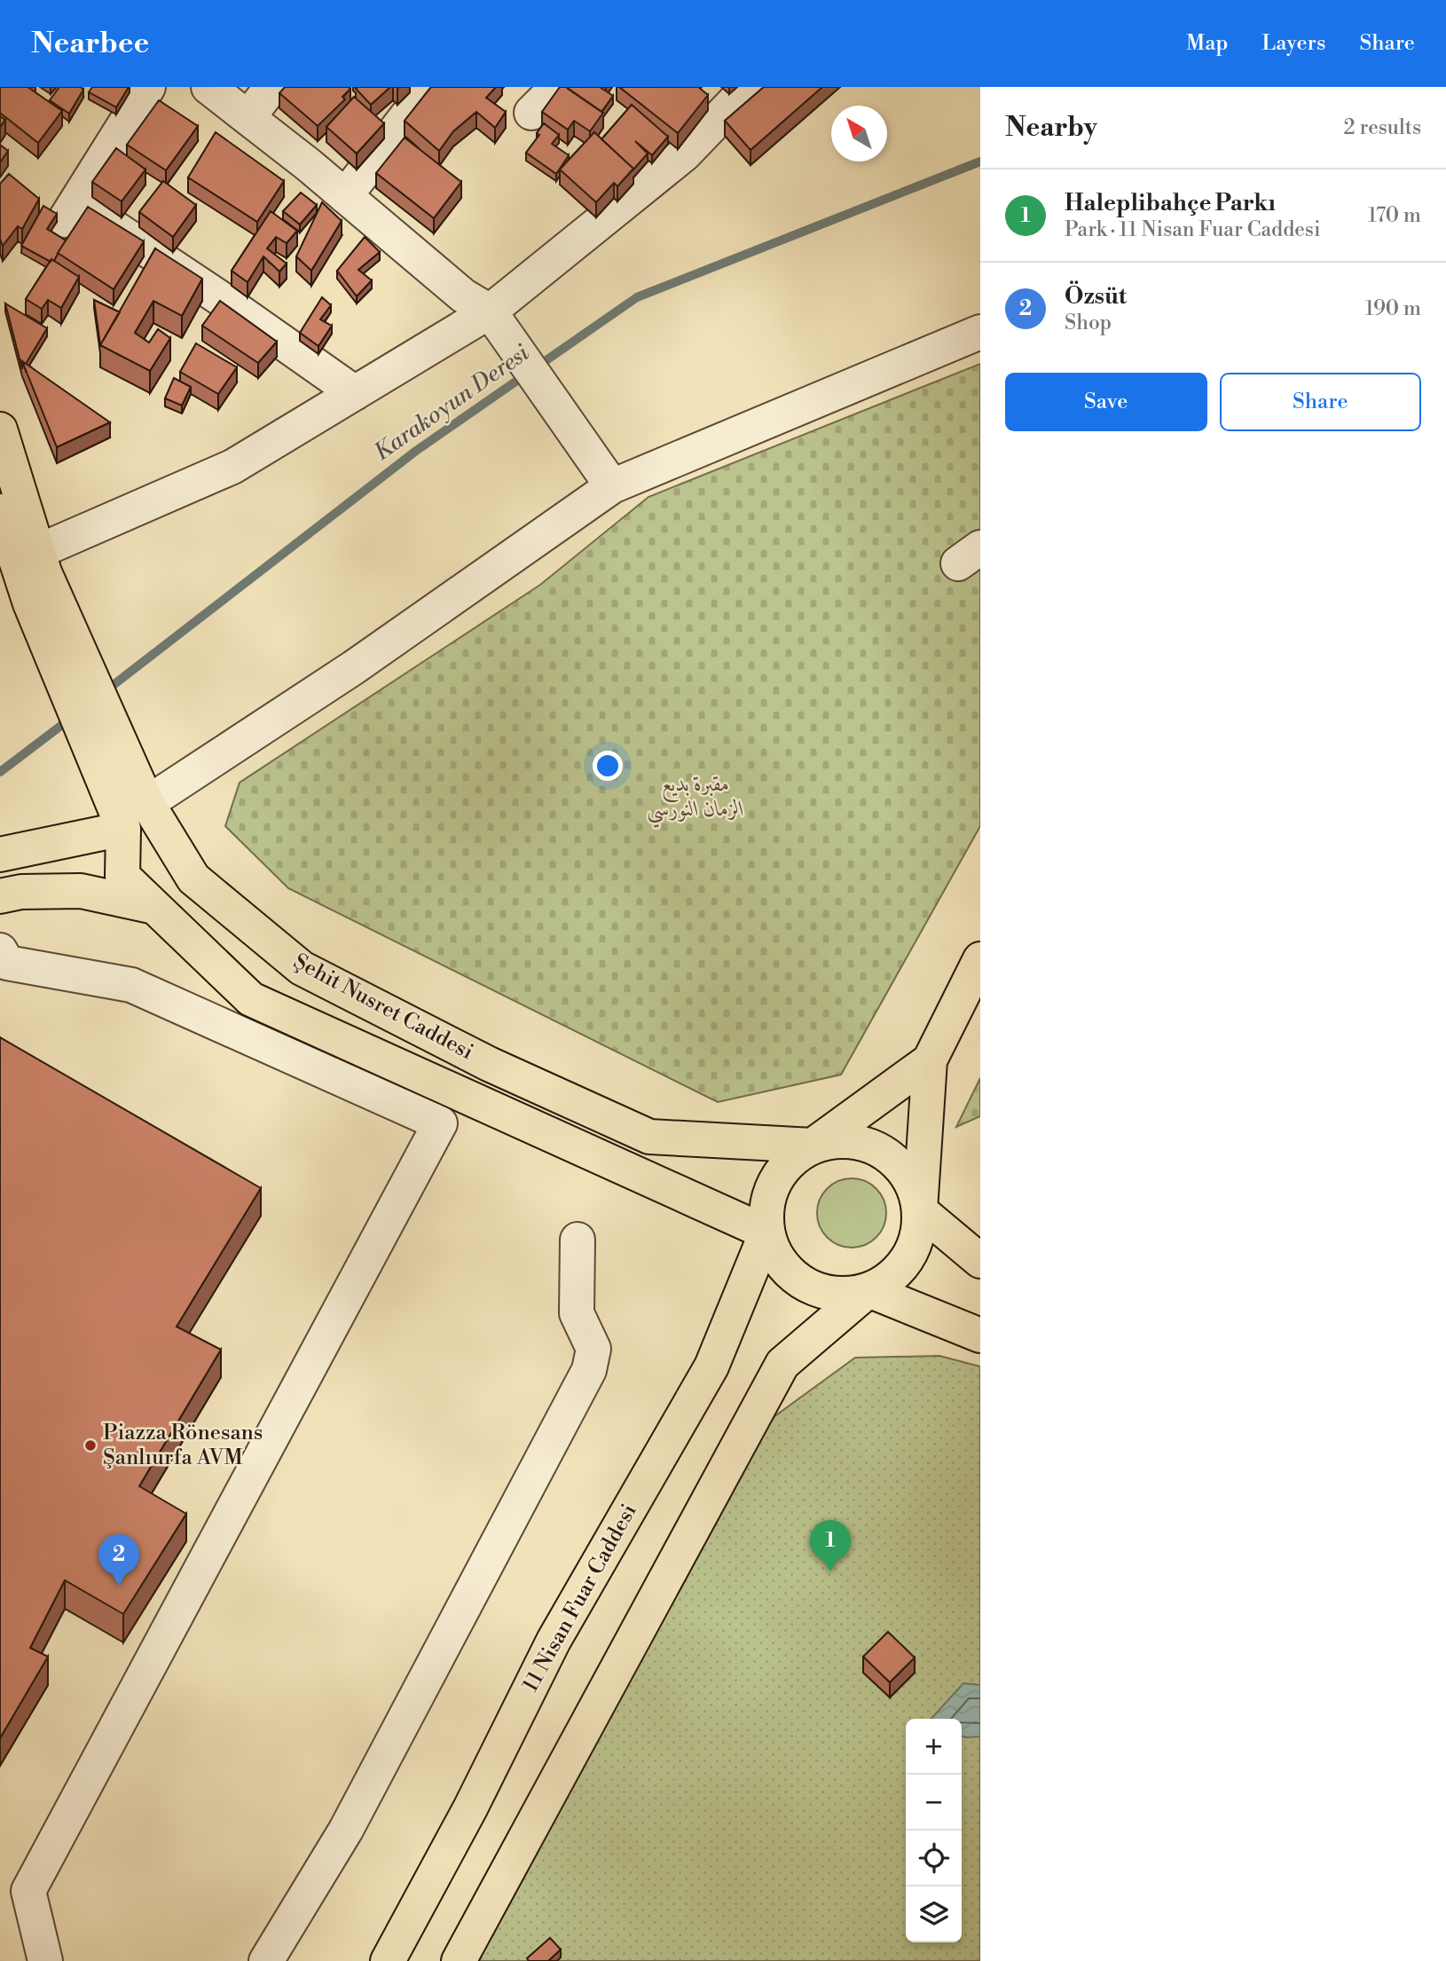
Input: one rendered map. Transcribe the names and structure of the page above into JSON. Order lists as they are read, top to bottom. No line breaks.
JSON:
{"streets":{"main road":["Şehit Nusret Caddesi","11 Nisan Fuar Caddesi"]},"crossings":[["Şehit Nusret Caddesi","11 Nisan Fuar Caddesi"]],"water":["Karakoyun Deresi"],"parks":["مقبرة بديع الزمان النورسي"],"places":["Piazza Rönesans Şanlıurfa AVM"],"north":"top left","page":{"header":"Nearbee","nav":["Map","Layers","Share"],"heading":["Nearby","2 results"],"list":[{"mark":"1","name":"Haleplibahçe Parkı","note":"Park · 11 Nisan Fuar Caddesi","value":"170 m"},{"mark":"2","name":"Özsüt","note":"Shop","value":"190 m"}],"buttons":["Save","Share"],"pins":["1","2"],"map_buttons":["+","−"]}}
